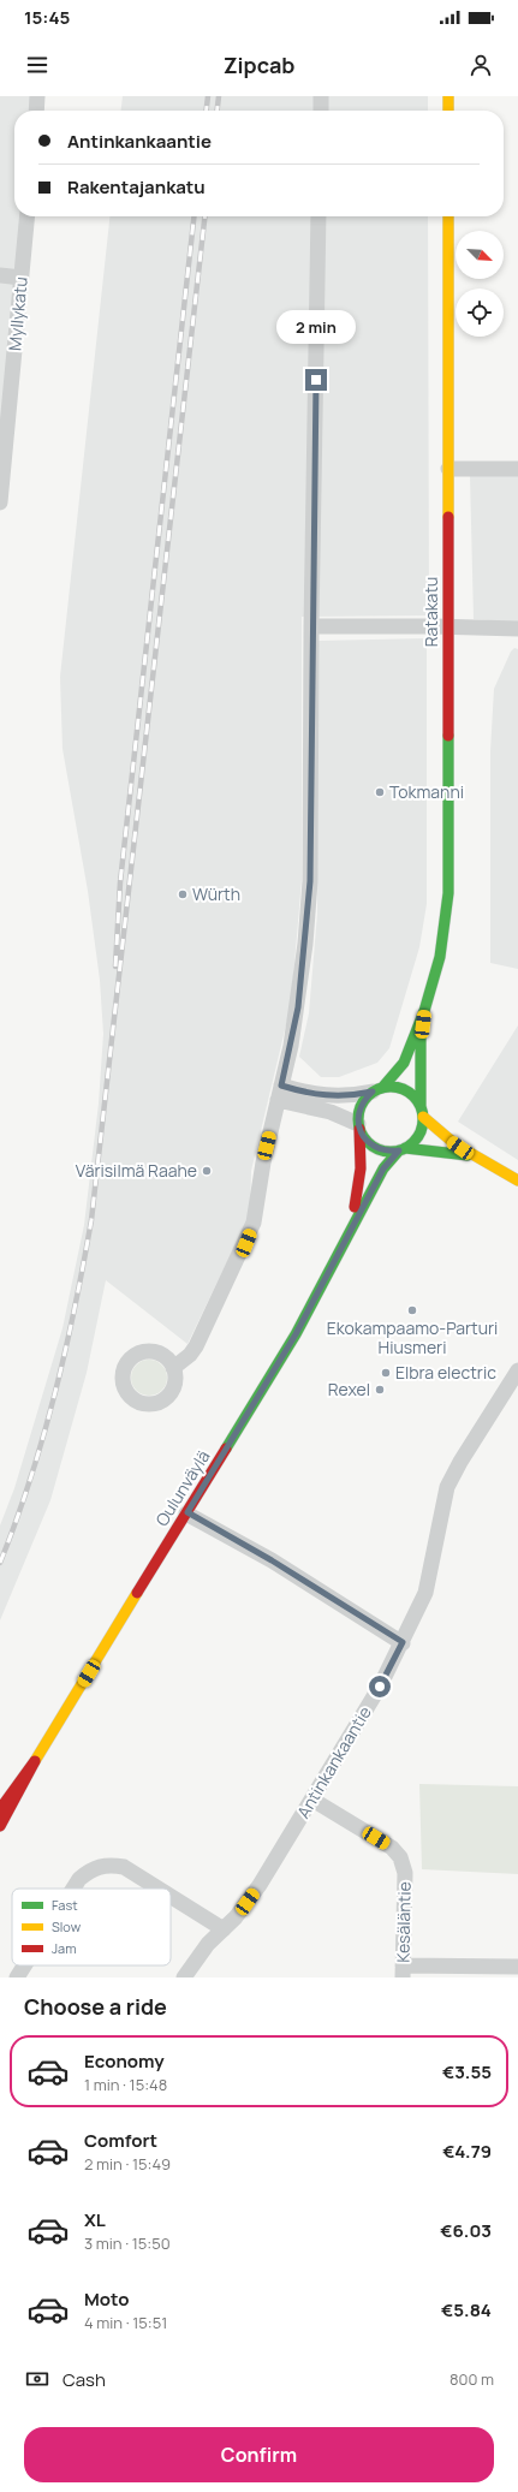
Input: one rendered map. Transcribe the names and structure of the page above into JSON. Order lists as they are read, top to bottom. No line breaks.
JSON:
{"streets":{"main road":["Ratakatu","Oulunväylä"],"street":["Myllykatu","Antinkankaantie","Kesäläntie"]},"crossings":[["Ratakatu","Oulunväylä"],["Antinkankaantie","Kesäläntie"]],"places":["Tokmanni","Würth","Värisilmä Raahe","Ekokampaamo-Parturi Hiusmeri","Elbra electric","Rexel"],"legend":["Fast","Slow","Jam"],"north":"bottom right","page":{"status":"15:45","header":"Zipcab","banner":["Antinkankaantie","Rakentajankatu"],"bubble":"2 min","heading":"Choose a ride","list":[{"name":"Economy","note":"1 min · 15:48","value":"€3.55"},{"name":"Comfort","note":"2 min · 15:49","value":"€4.79"},{"name":"XL","note":"3 min · 15:50","value":"€6.03"},{"name":"Moto","note":"4 min · 15:51","value":"€5.84"}],"pay":["Cash","800 m"],"buttons":"Confirm"}}
